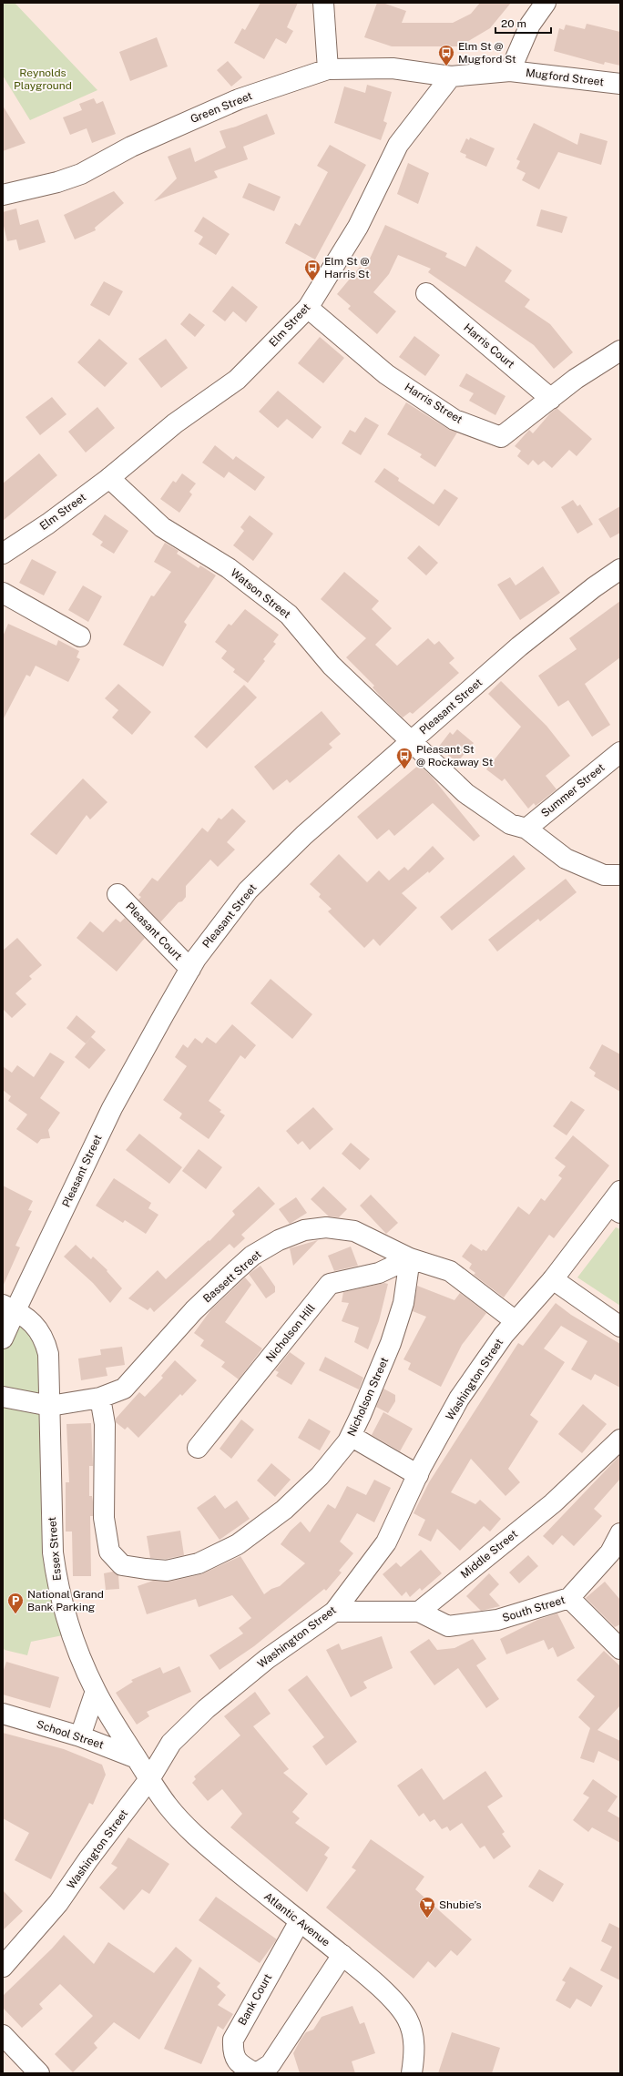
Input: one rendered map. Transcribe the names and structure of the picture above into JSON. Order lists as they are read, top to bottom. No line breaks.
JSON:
{"streets":{"street":["Mugford Street","Green Street","Elm Street","Harris Court","Harris Street","Watson Street","Pleasant Street","Summer Street","Pleasant Court","Bassett Street","Nicholson Hill","Washington Street","Nicholson Street","Essex Street","Middle Street","South Street","School Street","Atlantic Avenue","Bank Court"]},"crossings":[["Green Street","Elm Street"],["Elm Street","Harris Street"],["Elm Street","Watson Street"],["Harris Court","Harris Street"],["Watson Street","Pleasant Street"],["Watson Street","Summer Street"],["Pleasant Street","Pleasant Court"],["Pleasant Street","Essex Street"],["Bassett Street","Nicholson Hill"],["Bassett Street","Washington Street"],["Bassett Street","Nicholson Street"],["Bassett Street","Essex Street"],["Nicholson Hill","Nicholson Street"],["Washington Street","Essex Street"],["Washington Street","Atlantic Avenue"],["Essex Street","School Street"],["Essex Street","Atlantic Avenue"],["Middle Street","South Street"],["Atlantic Avenue","Bank Court"]],"parks":["Reynolds Playground"],"places":{"bus stop":["Elm St @ Mugford St","Elm St @ Harris St","Pleasant St @ Rockaway St"],"parking":["National Grand Bank Parking"],"supermarket":["Shubie’s"]},"scale_bar":"20 m"}
